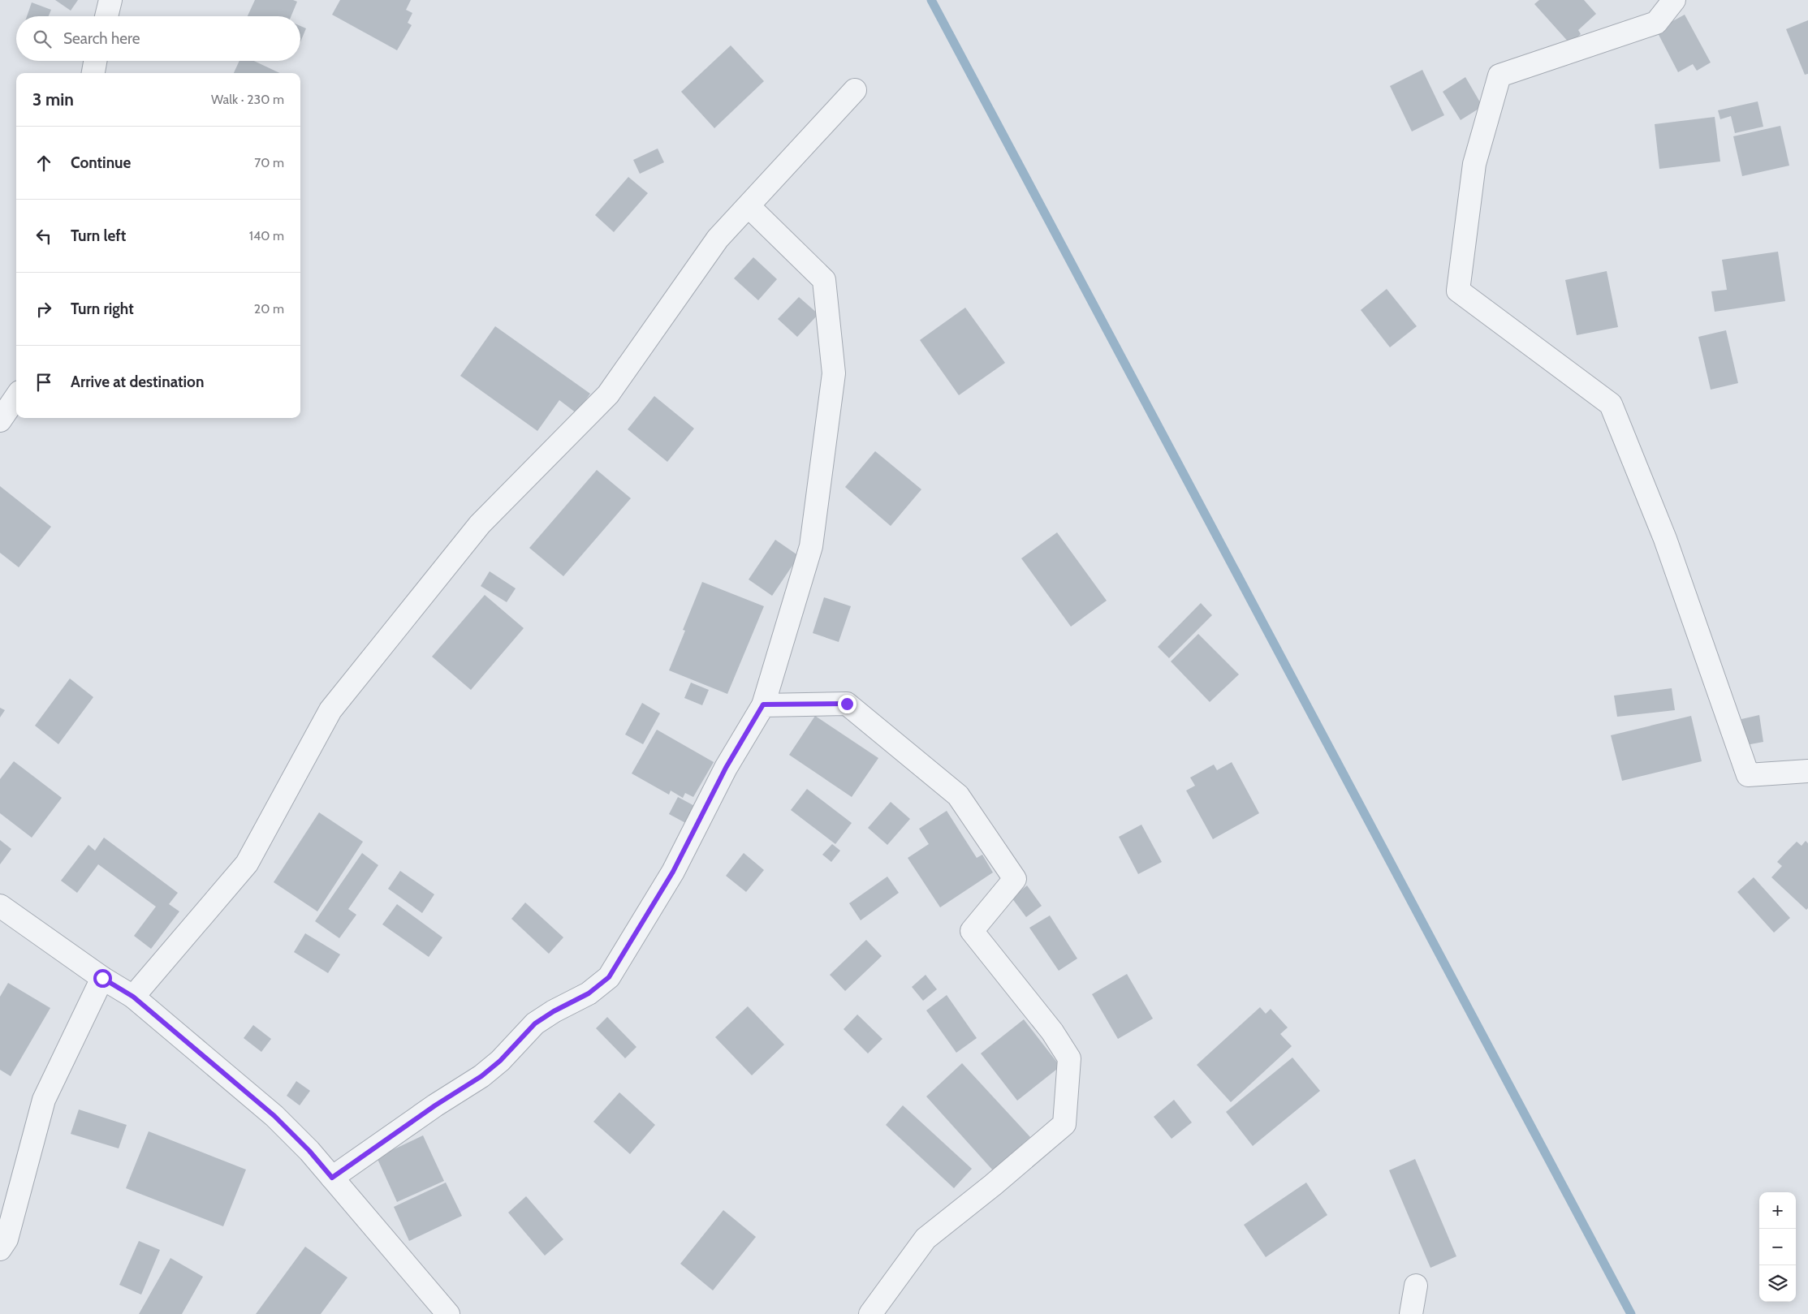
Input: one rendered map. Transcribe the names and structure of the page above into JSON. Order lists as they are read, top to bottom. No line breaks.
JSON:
{"page":{"search":"Search here","heading":["3 min","Walk · 230 m"],"list":[["Continue","70 m"],["Turn left","140 m"],["Turn right","20 m"],"Arrive at destination"],"map_buttons":["+","−"]}}
